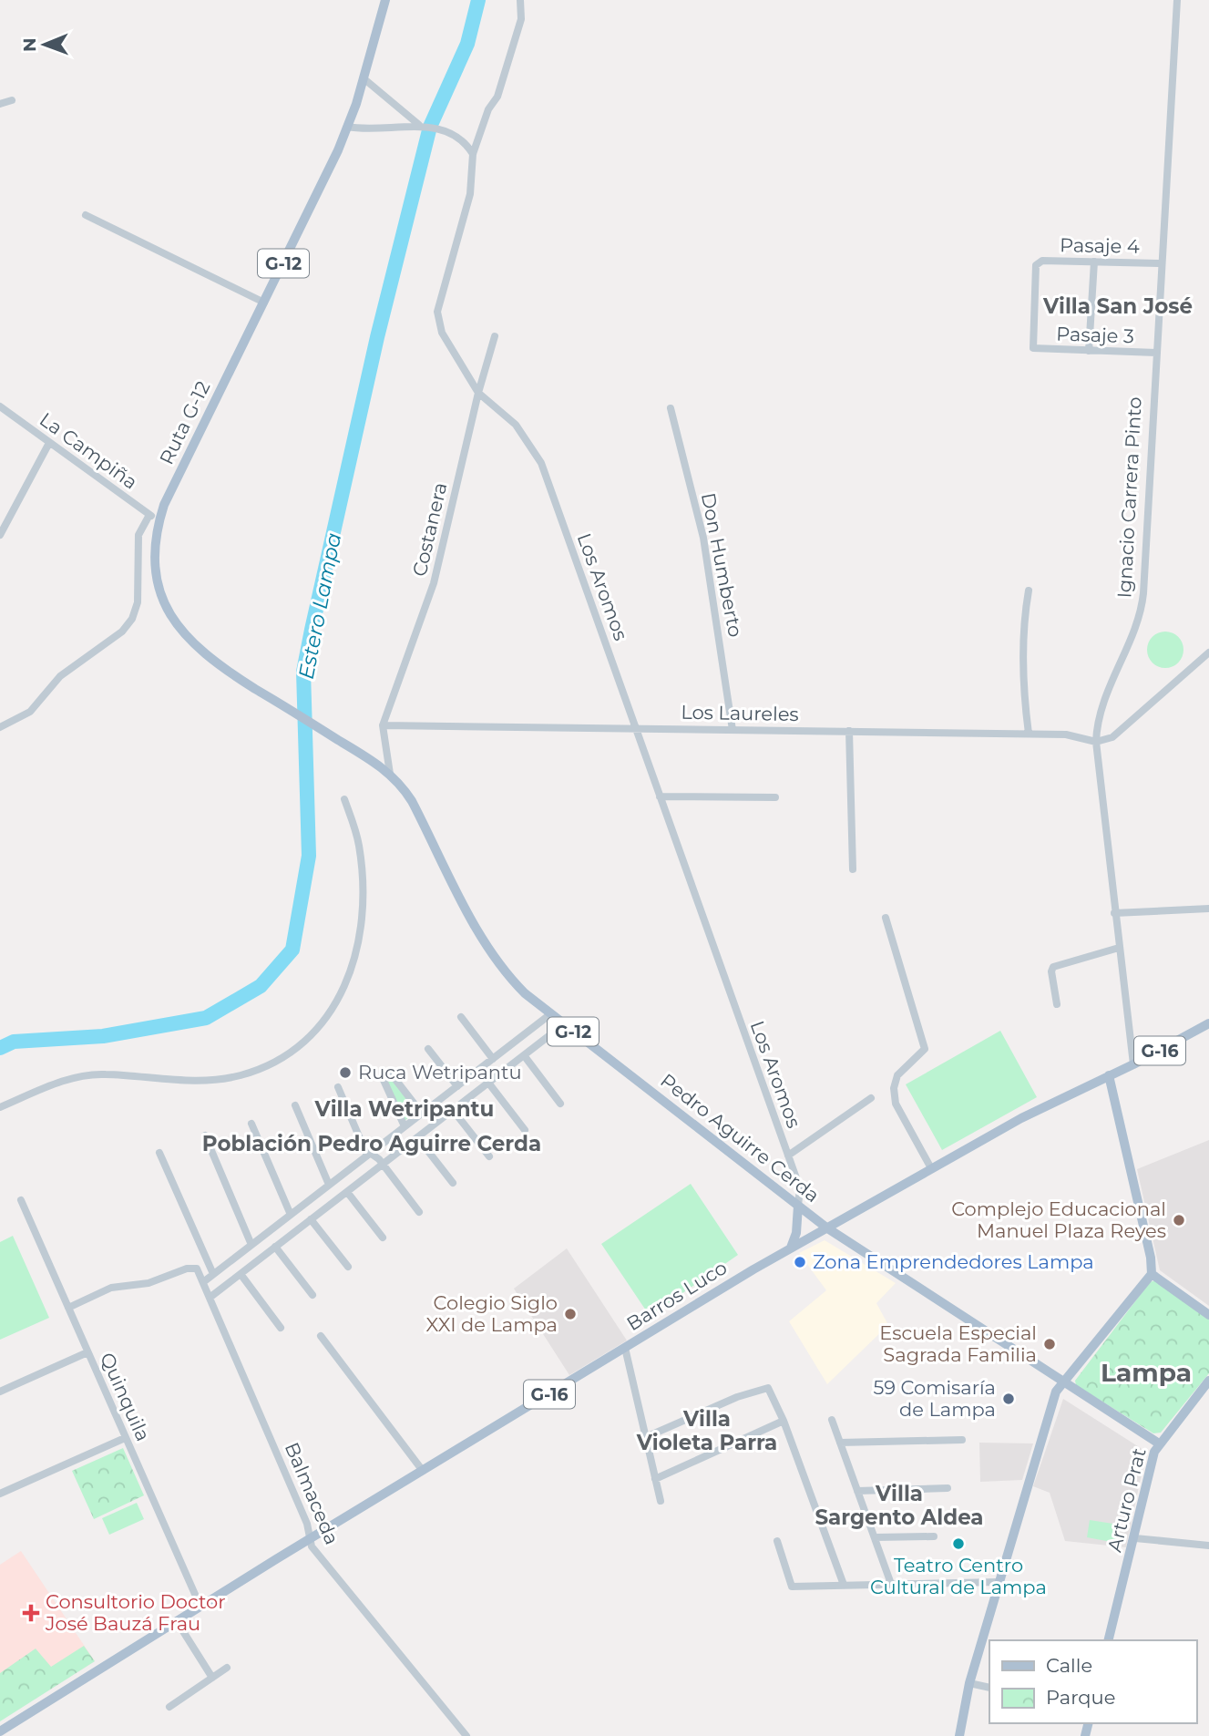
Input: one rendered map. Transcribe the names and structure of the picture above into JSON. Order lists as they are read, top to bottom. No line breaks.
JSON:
{"streets":{"main road":["G-12","Ruta G-12","G-16","Pedro Aguirre Cerda","Barros Luco","Arturo Prat"],"street":["Pasaje 4","Pasaje 3","La Campiña","Ignacio Carrera Pinto","Costanera","Don Humberto","Los Aromos","Los Laureles","Quinquila","Balmaceda"]},"crossings":[["Pasaje 4","Pasaje 3"],["Pasaje 4","Ignacio Carrera Pinto"],["Pasaje 3","Ignacio Carrera Pinto"],["Ruta G-12","La Campiña"],["Ruta G-12","Pedro Aguirre Cerda"],["Ignacio Carrera Pinto","Los Laureles"],["Ignacio Carrera Pinto","Barros Luco"],["Costanera","Los Aromos"],["Costanera","Los Laureles"],["Don Humberto","Los Laureles"],["Los Aromos","Los Laureles"],["Los Aromos","Pedro Aguirre Cerda"],["Pedro Aguirre Cerda","Barros Luco"],["Pedro Aguirre Cerda","Arturo Prat"],["Barros Luco","Quinquila"],["Barros Luco","Balmaceda"],["Quinquila","Balmaceda"]],"districts":["Villa San José","Villa Wetripantu","Población Pedro Aguirre Cerda","Lampa","Villa Violeta Parra","Villa Sargento Aldea"],"water":["Estero Lampa"],"places":{"other":["Ruca Wetripantu","Complejo Educacional Manuel Plaza Reyes","Zona Emprendedores Lampa","Colegio Siglo XXI de Lampa","Escuela Especial Sagrada Familia","59 Comisaría de Lampa","Teatro Centro Cultural de Lampa"],"health":["Consultorio Doctor José Bauzá Frau"]},"legend":["Calle","Parque"],"north":"left"}
